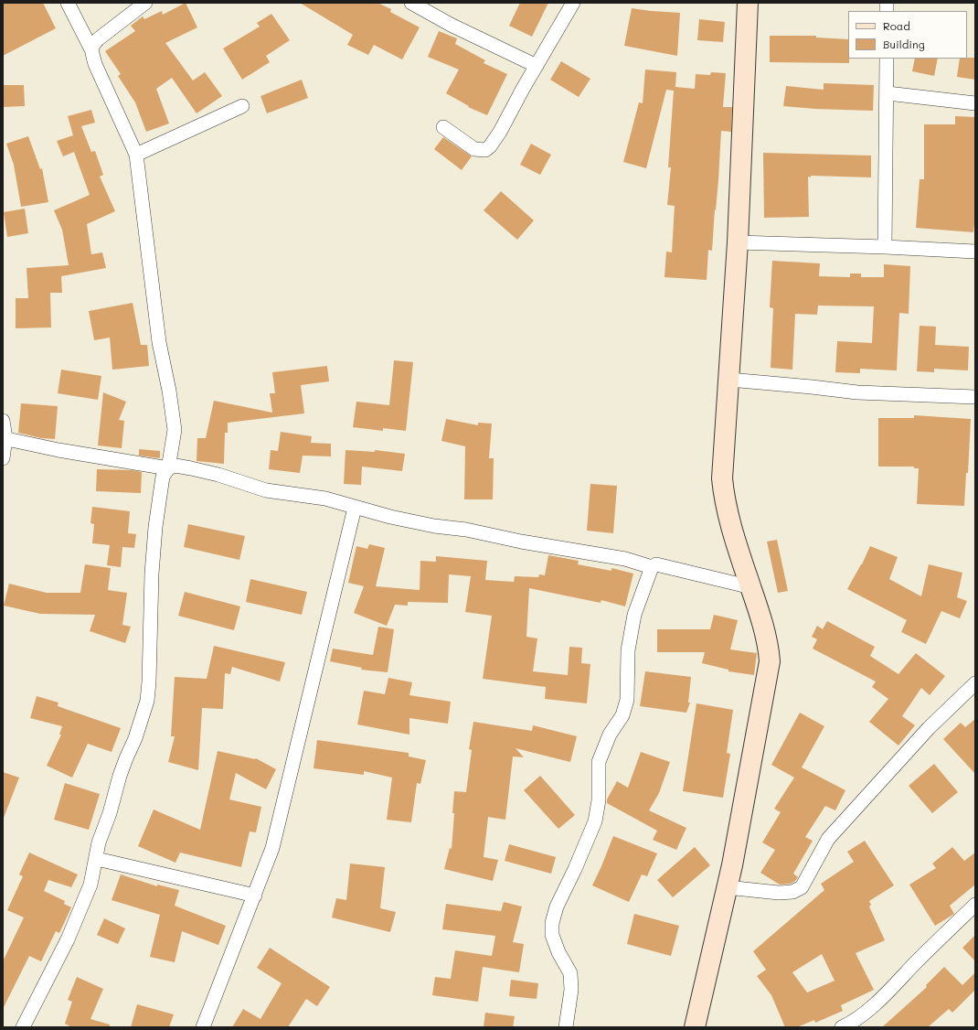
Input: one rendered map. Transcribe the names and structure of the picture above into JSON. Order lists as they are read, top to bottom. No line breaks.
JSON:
{"legend":["Road","Building"]}
